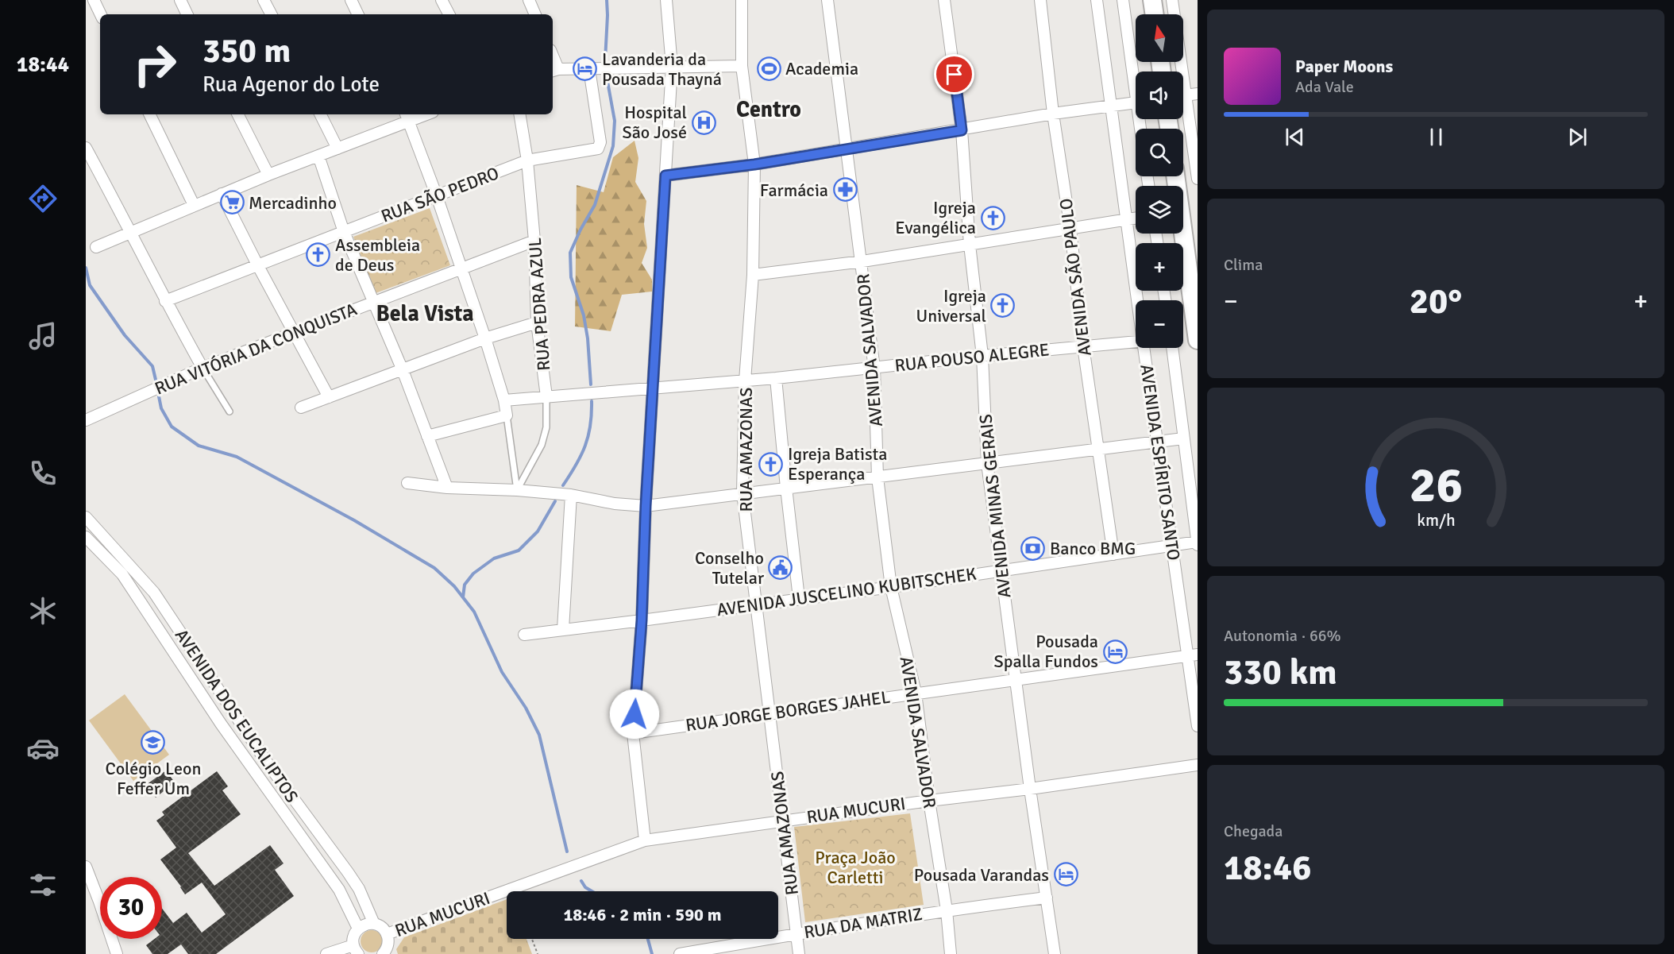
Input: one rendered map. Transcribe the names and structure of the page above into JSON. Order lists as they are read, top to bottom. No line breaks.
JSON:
{"streets":{"street":["RUA SÃO PEDRO","AVENIDA SÃO PAULO","RUA PEDRA AZUL","RUA VITÓRIA DA CONQUISTA","AVENIDA SALVADOR","RUA POUSO ALEGRE","RUA AMAZONAS","AVENIDA ESPÍRITO SANTO","AVENIDA MINAS GERAIS","AVENIDA JUSCELINO KUBITSCHEK","RUA JORGE BORGES JAHEL","AVENIDA DOS EUCALIPTOS","RUA MUCURI","RUA DA MATRIZ"]},"crossings":[["RUA SÃO PEDRO","RUA PEDRA AZUL"],["AVENIDA SÃO PAULO","RUA POUSO ALEGRE"],["AVENIDA SÃO PAULO","AVENIDA JUSCELINO KUBITSCHEK"],["RUA PEDRA AZUL","RUA VITÓRIA DA CONQUISTA"],["RUA PEDRA AZUL","RUA POUSO ALEGRE"],["AVENIDA SALVADOR","RUA POUSO ALEGRE"],["AVENIDA SALVADOR","AVENIDA JUSCELINO KUBITSCHEK"],["AVENIDA SALVADOR","RUA JORGE BORGES JAHEL"],["AVENIDA SALVADOR","RUA MUCURI"],["AVENIDA SALVADOR","RUA DA MATRIZ"],["RUA POUSO ALEGRE","RUA AMAZONAS"],["RUA POUSO ALEGRE","AVENIDA MINAS GERAIS"],["RUA AMAZONAS","AVENIDA JUSCELINO KUBITSCHEK"],["RUA AMAZONAS","RUA JORGE BORGES JAHEL"],["RUA AMAZONAS","RUA MUCURI"],["RUA AMAZONAS","RUA DA MATRIZ"],["AVENIDA ESPÍRITO SANTO","AVENIDA JUSCELINO KUBITSCHEK"],["AVENIDA ESPÍRITO SANTO","RUA JORGE BORGES JAHEL"],["AVENIDA MINAS GERAIS","AVENIDA JUSCELINO KUBITSCHEK"],["AVENIDA MINAS GERAIS","RUA JORGE BORGES JAHEL"],["AVENIDA MINAS GERAIS","RUA MUCURI"],["AVENIDA MINAS GERAIS","RUA DA MATRIZ"]],"districts":["Centro","Bela Vista"],"parks":["Praça João Carletti"],"places":{"sports":["Academia"],"hotel":["Lavanderia da Pousada Thayná","Pousada Spalla Fundos","Pousada Varandas"],"hospital":["Hospital São José"],"pharmacy":["Farmácia"],"supermarket":["Mercadinho"],"church":["Igreja Evangélica","Assembleia de Deus","Igreja Universal","Igreja Batista Esperança"],"bank":["Banco BMG"],"public building":["Conselho Tutelar"],"school or university":["Colégio Leon Feffer Um"]},"north":"top","page":{"tabs":"18:44","map_buttons":["+","−"],"turn":["350 m","Rua Agenor do Lote"],"song":["Paper Moons","Ada Vale"],"tile":["Clima",["Autonomia · 66%","330 km"],["Chegada","18:46"]],"heat":["−","20°","+"],"limit":"30","trip":"18:46 · 2 min · 590 m","gauge":["26","km/h"]}}
